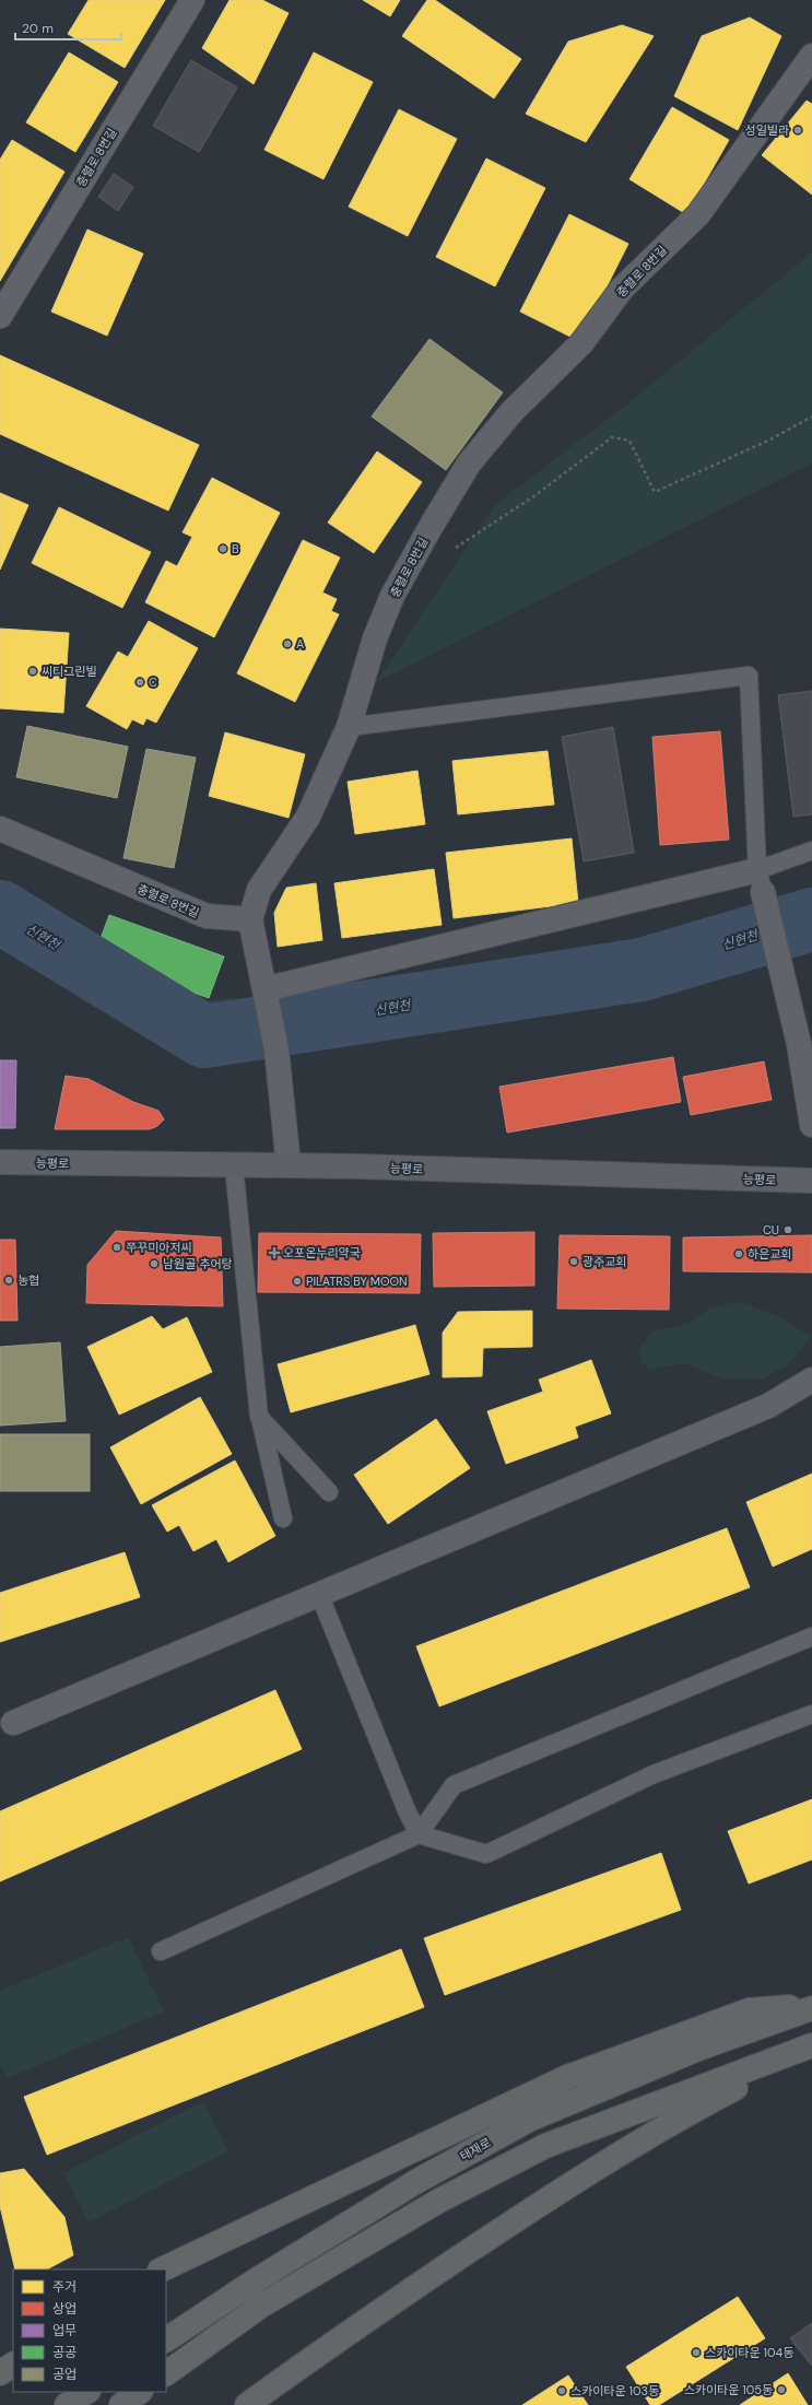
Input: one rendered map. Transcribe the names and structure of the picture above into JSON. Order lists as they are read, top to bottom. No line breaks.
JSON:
{"streets":{"highway":["태재로"],"main road":["능평로"],"street":["충렬로 8번길"]},"water":["신현천"],"places":{"other":["성일빌라","B","A","씨티그린빌","C","CU","쭈꾸미아저씨","하은교회","광주교회","남원골 추어탕","농협","PILATRS BY MOON","스카이타운 104동","스카이타운 105동","스카이타운 103동"],"health":["오포온누리약국"]},"legend":["주거","상업","업무","공공","공업"],"scale_bar":"20 m"}
